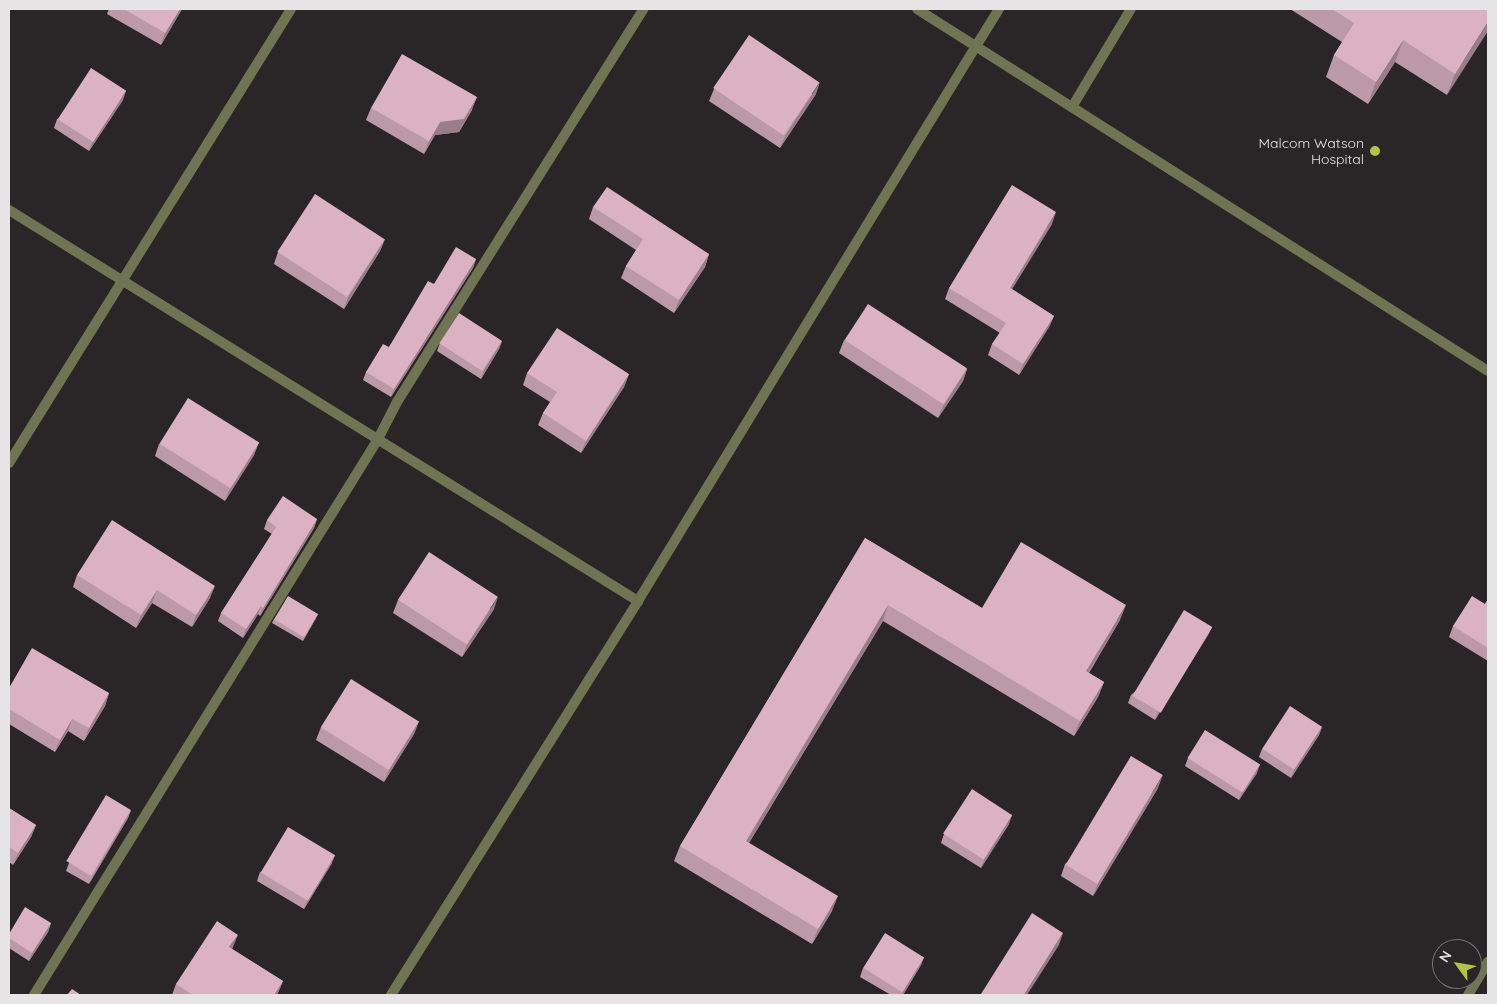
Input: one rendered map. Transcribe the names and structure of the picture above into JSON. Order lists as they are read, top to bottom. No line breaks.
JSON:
{"places":["Malcom Watson Hospital"],"north":"top left"}
